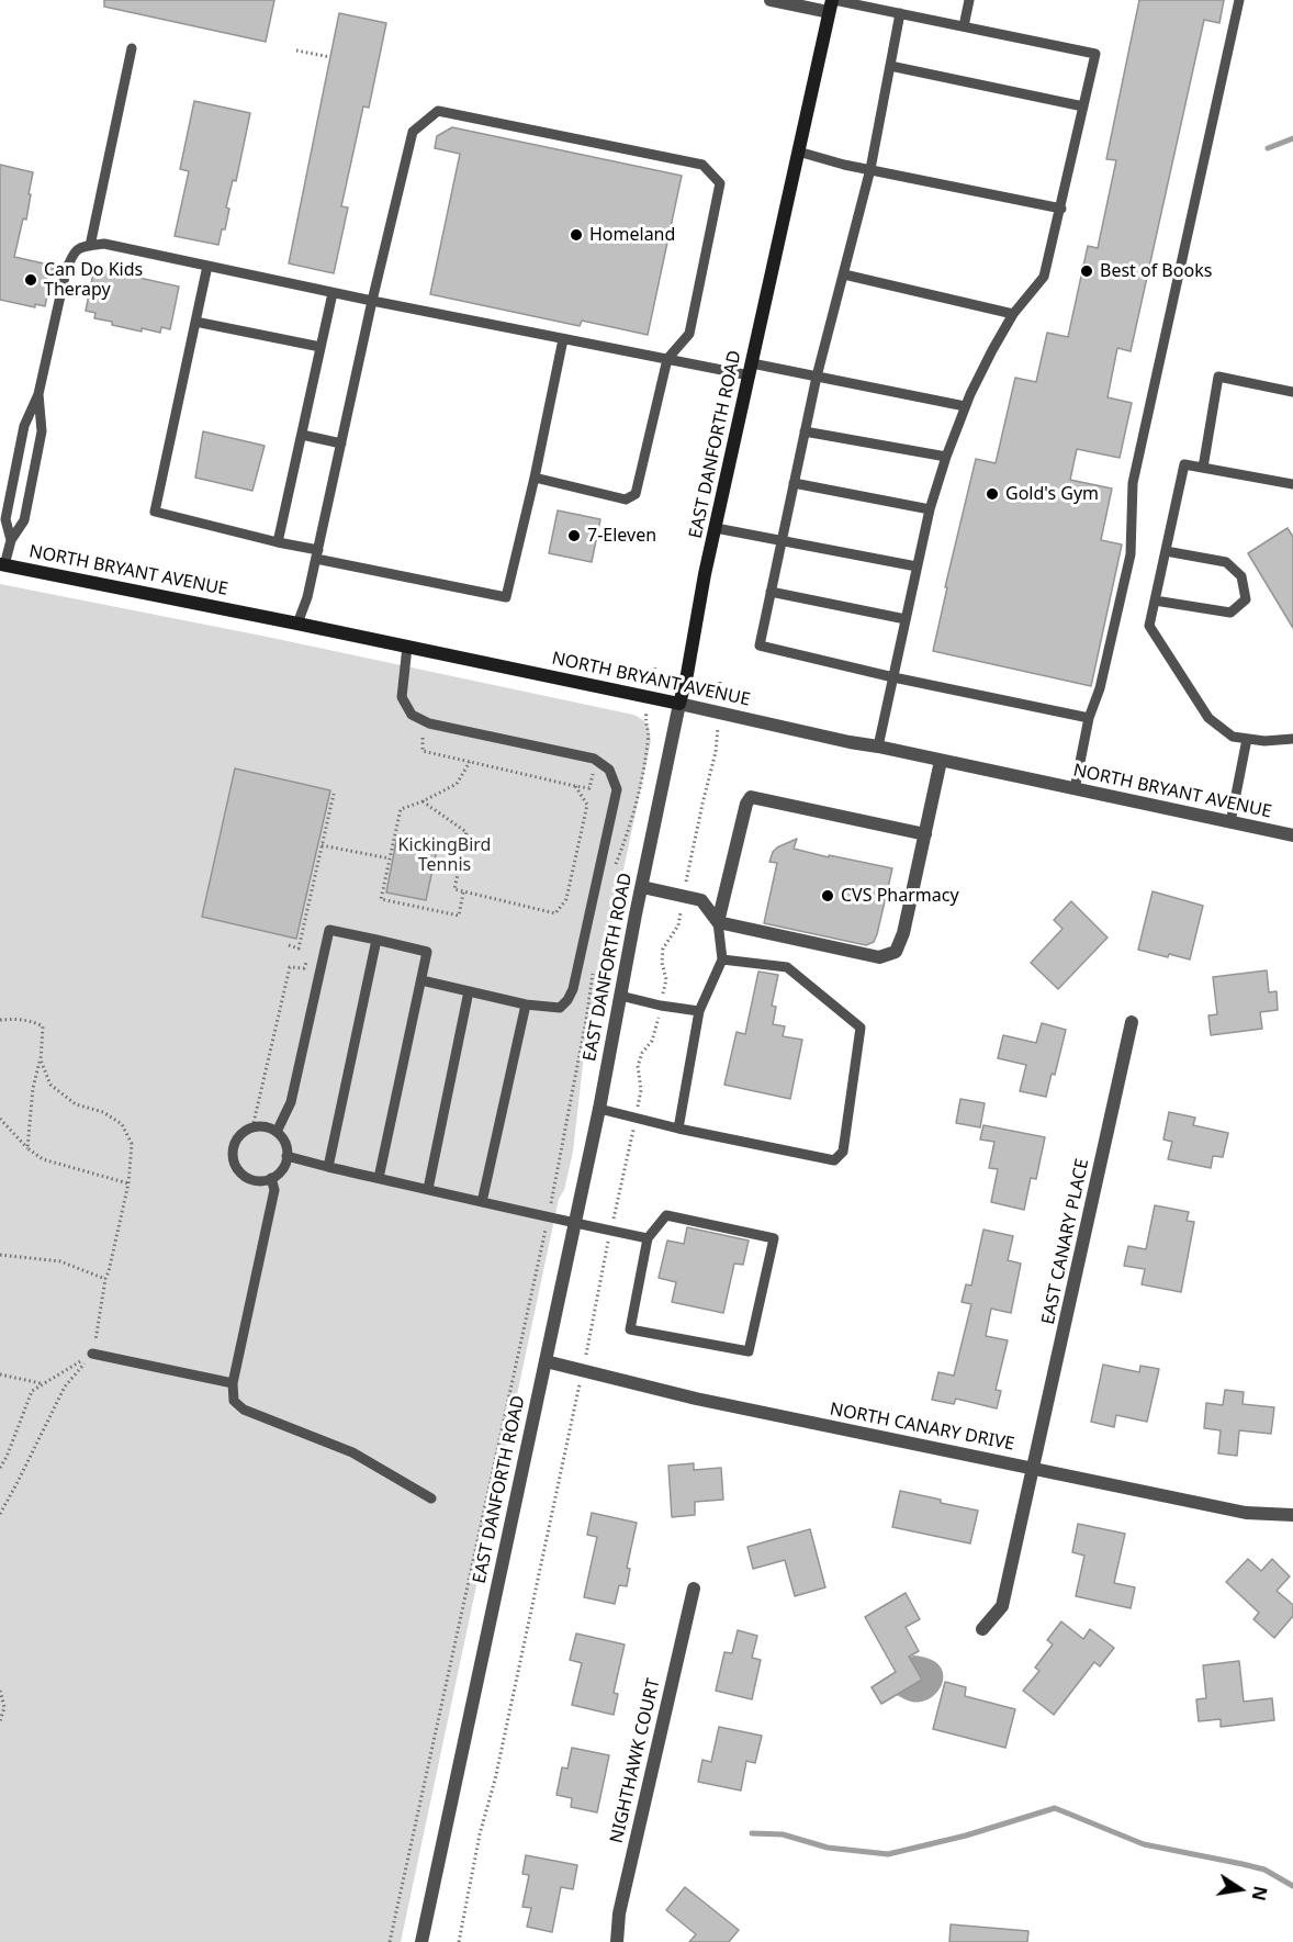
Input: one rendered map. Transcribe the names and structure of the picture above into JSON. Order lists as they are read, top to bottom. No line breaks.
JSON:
{"streets":{"main road":["EAST DANFORTH ROAD","NORTH BRYANT AVENUE"],"street":["EAST CANARY PLACE","NORTH CANARY DRIVE","NIGHTHAWK COURT"]},"crossings":[["EAST DANFORTH ROAD","NORTH BRYANT AVENUE"],["EAST DANFORTH ROAD","NORTH CANARY DRIVE"],["EAST CANARY PLACE","NORTH CANARY DRIVE"]],"parks":["KickingBird Tennis"],"places":["Homeland","Best of Books","Can Do Kids Therapy","Gold's Gym","7-Eleven","CVS Pharmacy"],"north":"right"}
